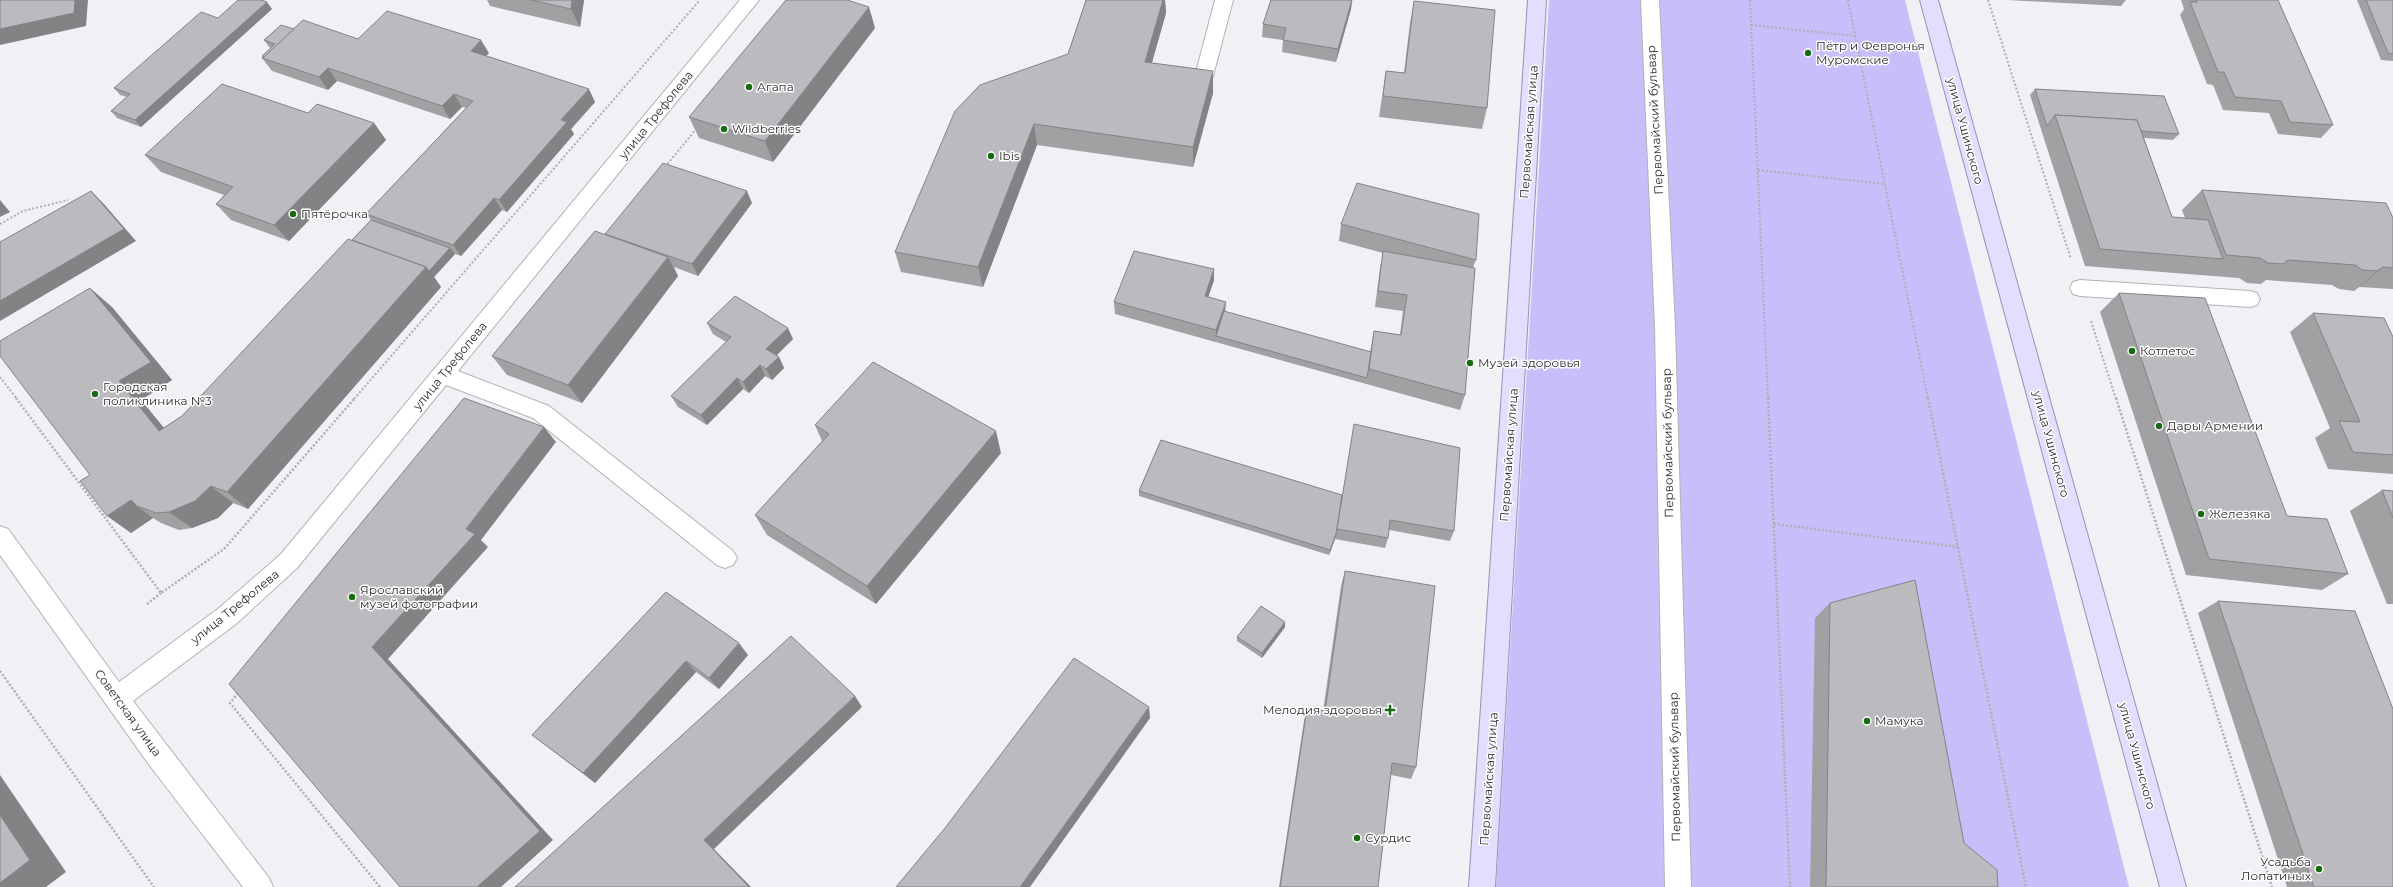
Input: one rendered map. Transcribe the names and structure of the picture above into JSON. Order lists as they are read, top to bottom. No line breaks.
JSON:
{"streets":{"main road":["улица Ушинского","Первомайская улица"],"street":["улица Трефолева","Первомайский бульвар","Советская улица"]},"crossings":[["улица Трефолева","Советская улица"]],"places":{"other":["Пётр и Февронья Муромские","Агапа","Wildberries","Ibis","Пятёрочка","Котлетос","Музей здоровья","Городская поликлиника №3","Дары Армении","Железяка","Ярославский музей фотографии","Мамука","Сурдис","Усадьба Лопатиных"],"health":["Мелодия здоровья"]}}
